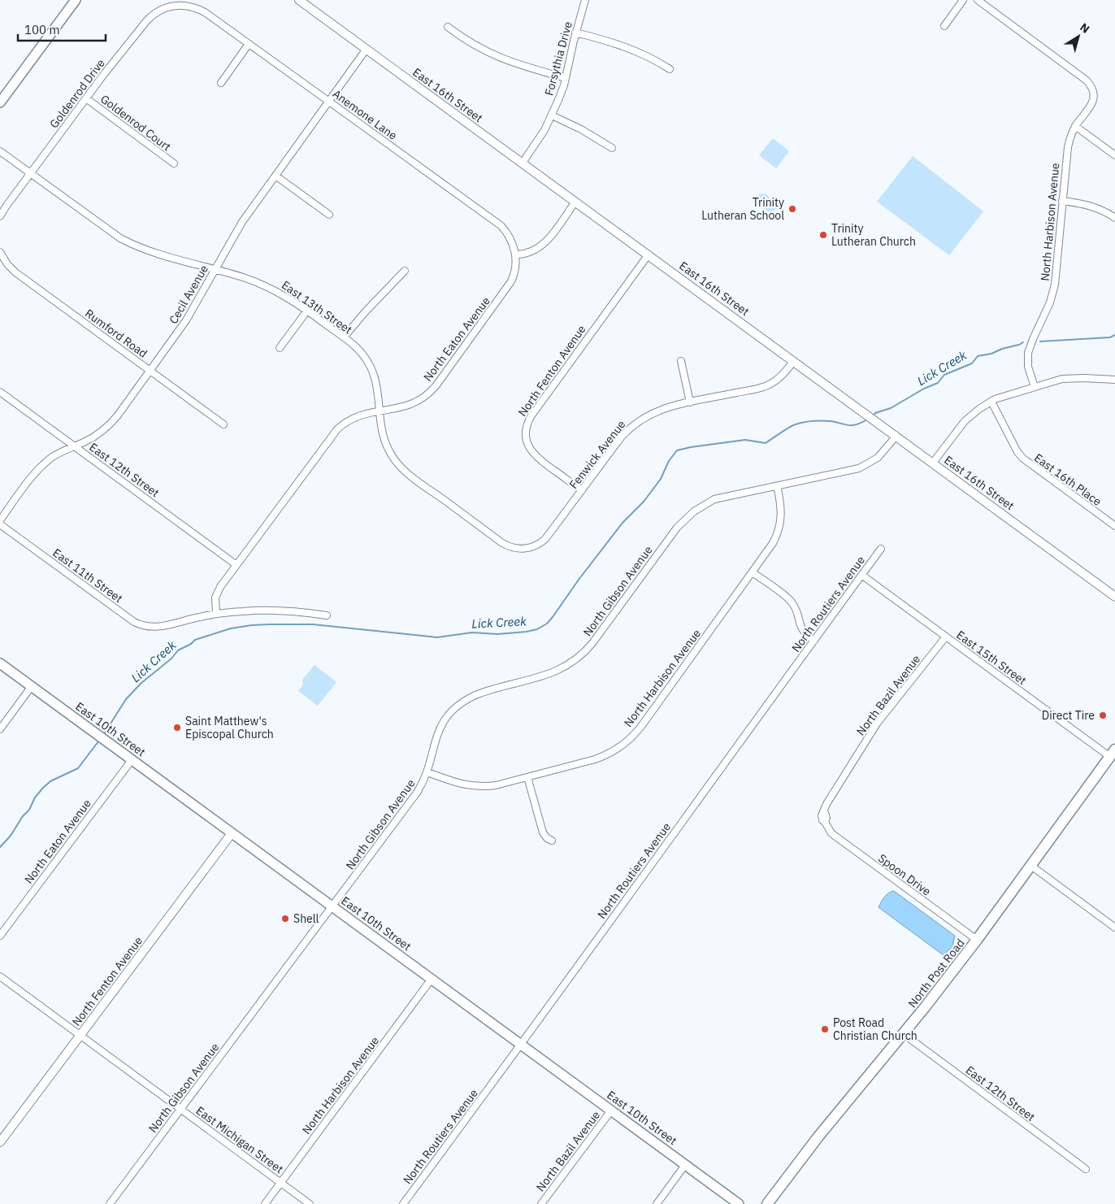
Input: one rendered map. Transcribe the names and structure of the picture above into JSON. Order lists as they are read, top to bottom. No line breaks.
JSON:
{"streets":{"main road":["East 10th Street","North Post Road"],"street":["Forsythia Drive","Goldenrod Drive","East 16th Street","Anemone Lane","Goldenrod Court","North Harbison Avenue","Cecil Avenue","East 13th Street","Rumford Road","North Eaton Avenue","North Fenton Avenue","Fenwick Avenue","East 12th Street","East 16th Place","East 11th Street","North Gibson Avenue","North Routiers Avenue","East 15th Street","North Bazil Avenue","Spoon Drive","East Michigan Street"]},"crossings":[["Forsythia Drive","East 16th Street"],["Goldenrod Drive","Anemone Lane"],["Goldenrod Drive","Goldenrod Court"],["Goldenrod Drive","East 13th Street"],["East 16th Street","Cecil Avenue"],["East 16th Street","North Fenton Avenue"],["East 16th Street","Fenwick Avenue"],["East 16th Street","North Gibson Avenue"],["Anemone Lane","Cecil Avenue"],["Anemone Lane","North Eaton Avenue"],["North Harbison Avenue","North Gibson Avenue"],["North Harbison Avenue","East 10th Street"],["North Harbison Avenue","East Michigan Street"],["Cecil Avenue","East 13th Street"],["Cecil Avenue","Rumford Road"],["Cecil Avenue","East 12th Street"],["East 13th Street","North Eaton Avenue"],["East 13th Street","Fenwick Avenue"],["North Eaton Avenue","East 12th Street"],["North Eaton Avenue","East 11th Street"],["North Eaton Avenue","East 10th Street"],["North Fenton Avenue","Fenwick Avenue"],["North Fenton Avenue","East 10th Street"],["North Fenton Avenue","East Michigan Street"],["East 12th Street","North Post Road"],["North Gibson Avenue","East 10th Street"],["North Gibson Avenue","East Michigan Street"],["North Routiers Avenue","East 15th Street"],["North Routiers Avenue","East 10th Street"],["East 15th Street","North Bazil Avenue"],["East 15th Street","North Post Road"],["North Bazil Avenue","East 10th Street"],["North Bazil Avenue","Spoon Drive"],["Spoon Drive","North Post Road"]],"water":["Lick Creek"],"places":["Trinity Lutheran School","Trinity Lutheran Church","Direct Tire","Saint Matthew's Episcopal Church","Shell","Post Road Christian Church"],"scale_bar":"100 m","north":"top right"}
